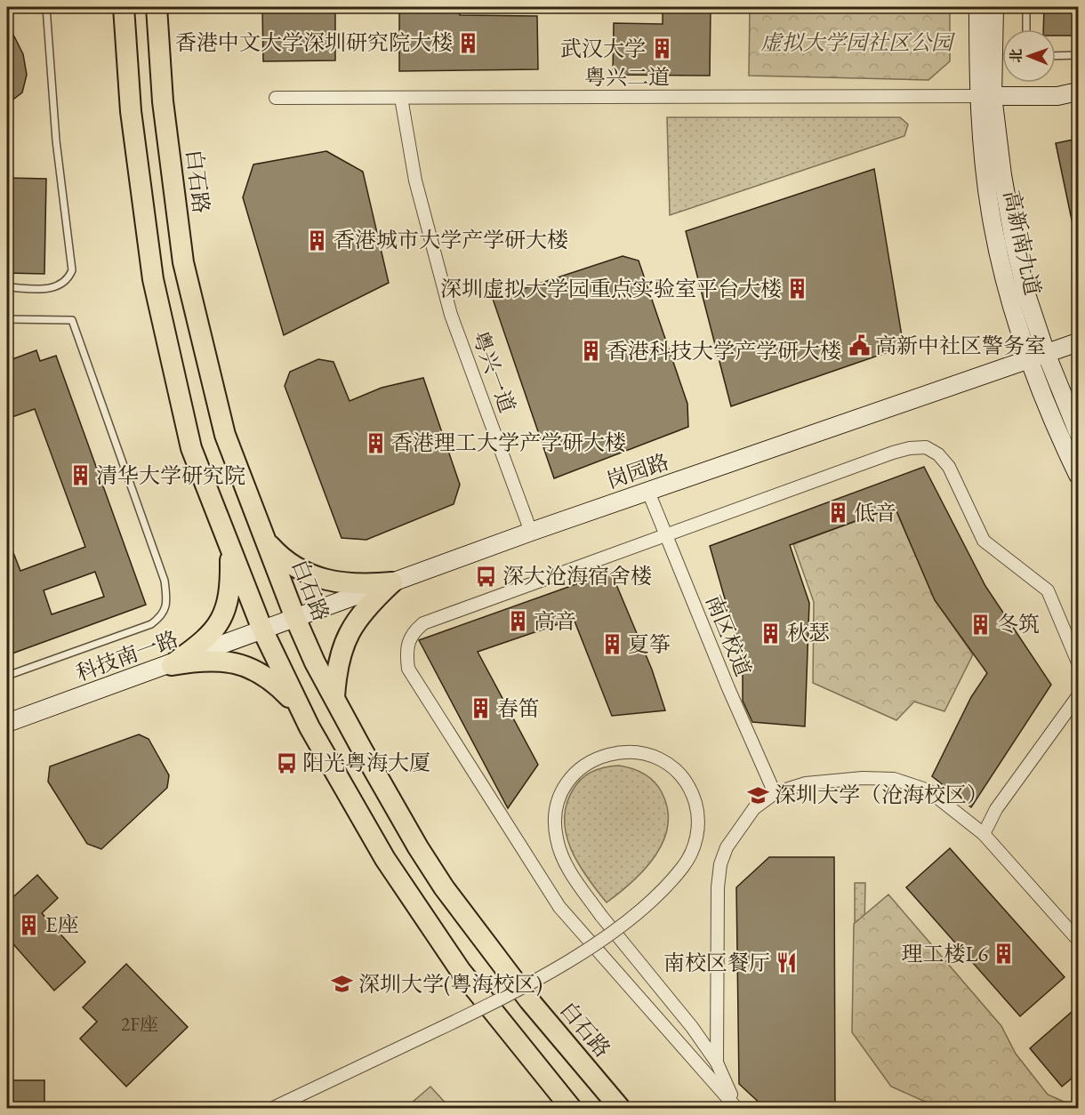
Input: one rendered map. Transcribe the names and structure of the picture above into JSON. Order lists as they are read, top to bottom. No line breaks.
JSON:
{"streets":{"main road":["白石路"],"street":["粤兴二道","高新南九道","粤兴一道","岗园路","南区校道","科技南一路"]},"crossings":[["粤兴二道","高新南九道"],["粤兴二道","粤兴一道"],["白石路","岗园路"],["高新南九道","岗园路"],["粤兴一道","岗园路"],["岗园路","南区校道"],["岗园路","科技南一路"]],"parks":["虚拟大学园社区公园"],"places":{"building":["香港中文大学深圳研究院大楼","武汉大学","香港城市大学产学研大楼","深圳虚拟大学园重点实验室平台大楼","香港科技大学产学研大楼","香港理工大学产学研大楼","清华大学研究院","低音","高音","冬筑","秋瑟","夏筝","春笛","E座","理工楼L6"],"public building":["高新中社区警务室"],"bus stop":["深大沧海宿舍楼","阳光粤海大厦"],"school or university":["深圳大学（沧海校区）","深圳大学(粤海校区)"],"restaurant":["南校区餐厅"]},"house_numbers":["2F座"],"north":"left"}
